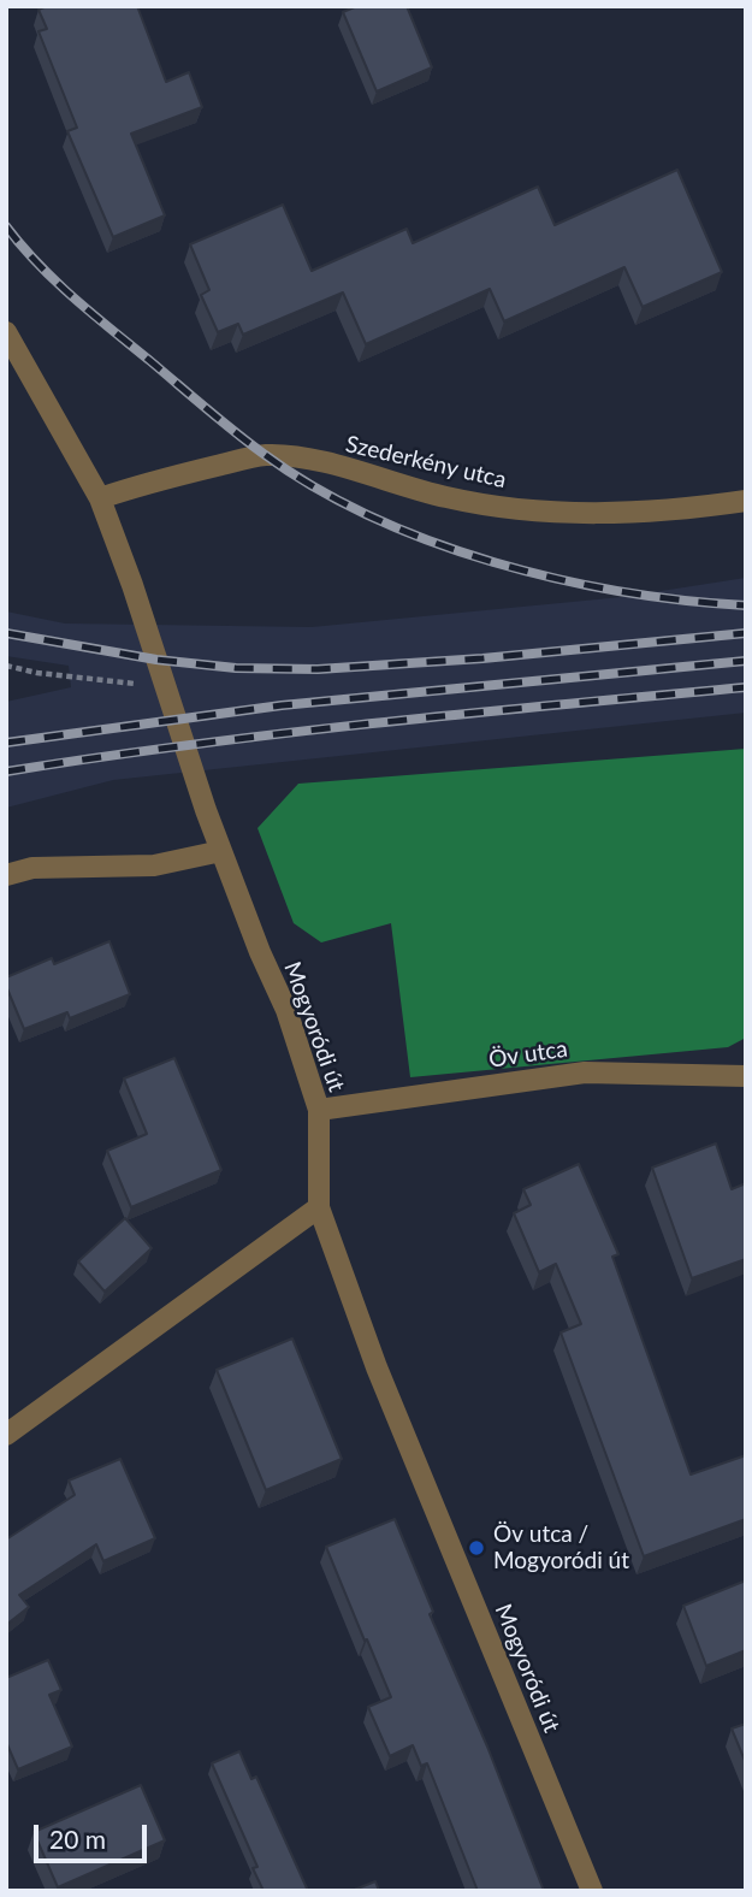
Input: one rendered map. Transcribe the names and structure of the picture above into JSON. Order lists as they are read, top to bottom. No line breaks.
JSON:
{"streets":{"street":["Szederkény utca","Mogyoródi út","Öv utca"]},"crossings":[["Szederkény utca","Mogyoródi út"],["Mogyoródi út","Öv utca"]],"places":["Öv utca / Mogyoródi út"],"scale_bar":"20 m"}
